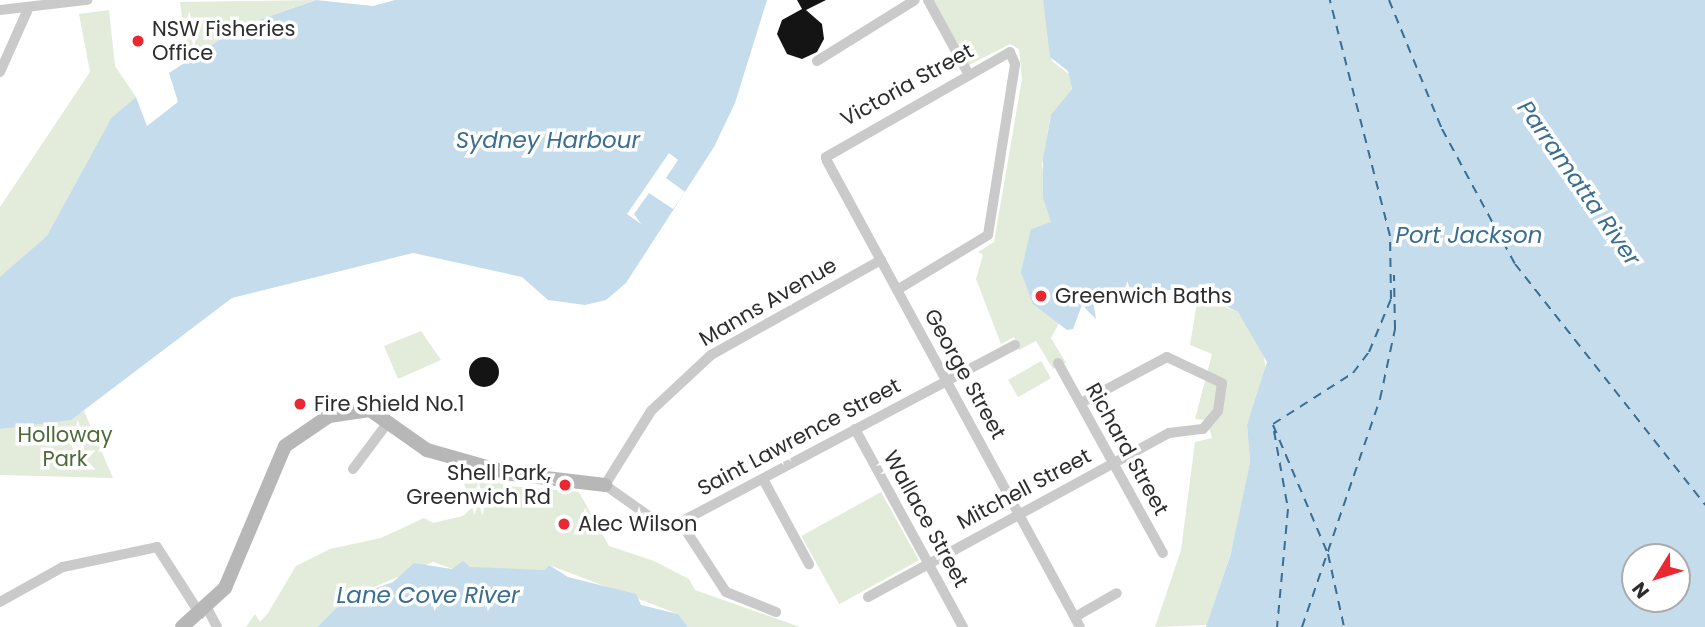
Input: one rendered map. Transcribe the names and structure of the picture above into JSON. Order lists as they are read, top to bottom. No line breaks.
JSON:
{"streets":{"street":["Victoria Street","Manns Avenue","George Street","Saint Lawrence Street","Richard Street","Mitchell Street","Wallace Street"]},"crossings":[["Victoria Street","George Street"],["Manns Avenue","George Street"],["George Street","Saint Lawrence Street"],["George Street","Mitchell Street"],["Saint Lawrence Street","Wallace Street"],["Richard Street","Mitchell Street"],["Mitchell Street","Wallace Street"]],"water":["Sydney Harbour","Parramatta River","Port Jackson","Lane Cove River"],"parks":["Holloway Park"],"places":["NSW Fisheries Office","Greenwich Baths","Fire Shield No.1","Shell Park, Greenwich Rd","Alec Wilson"],"north":"bottom left"}
